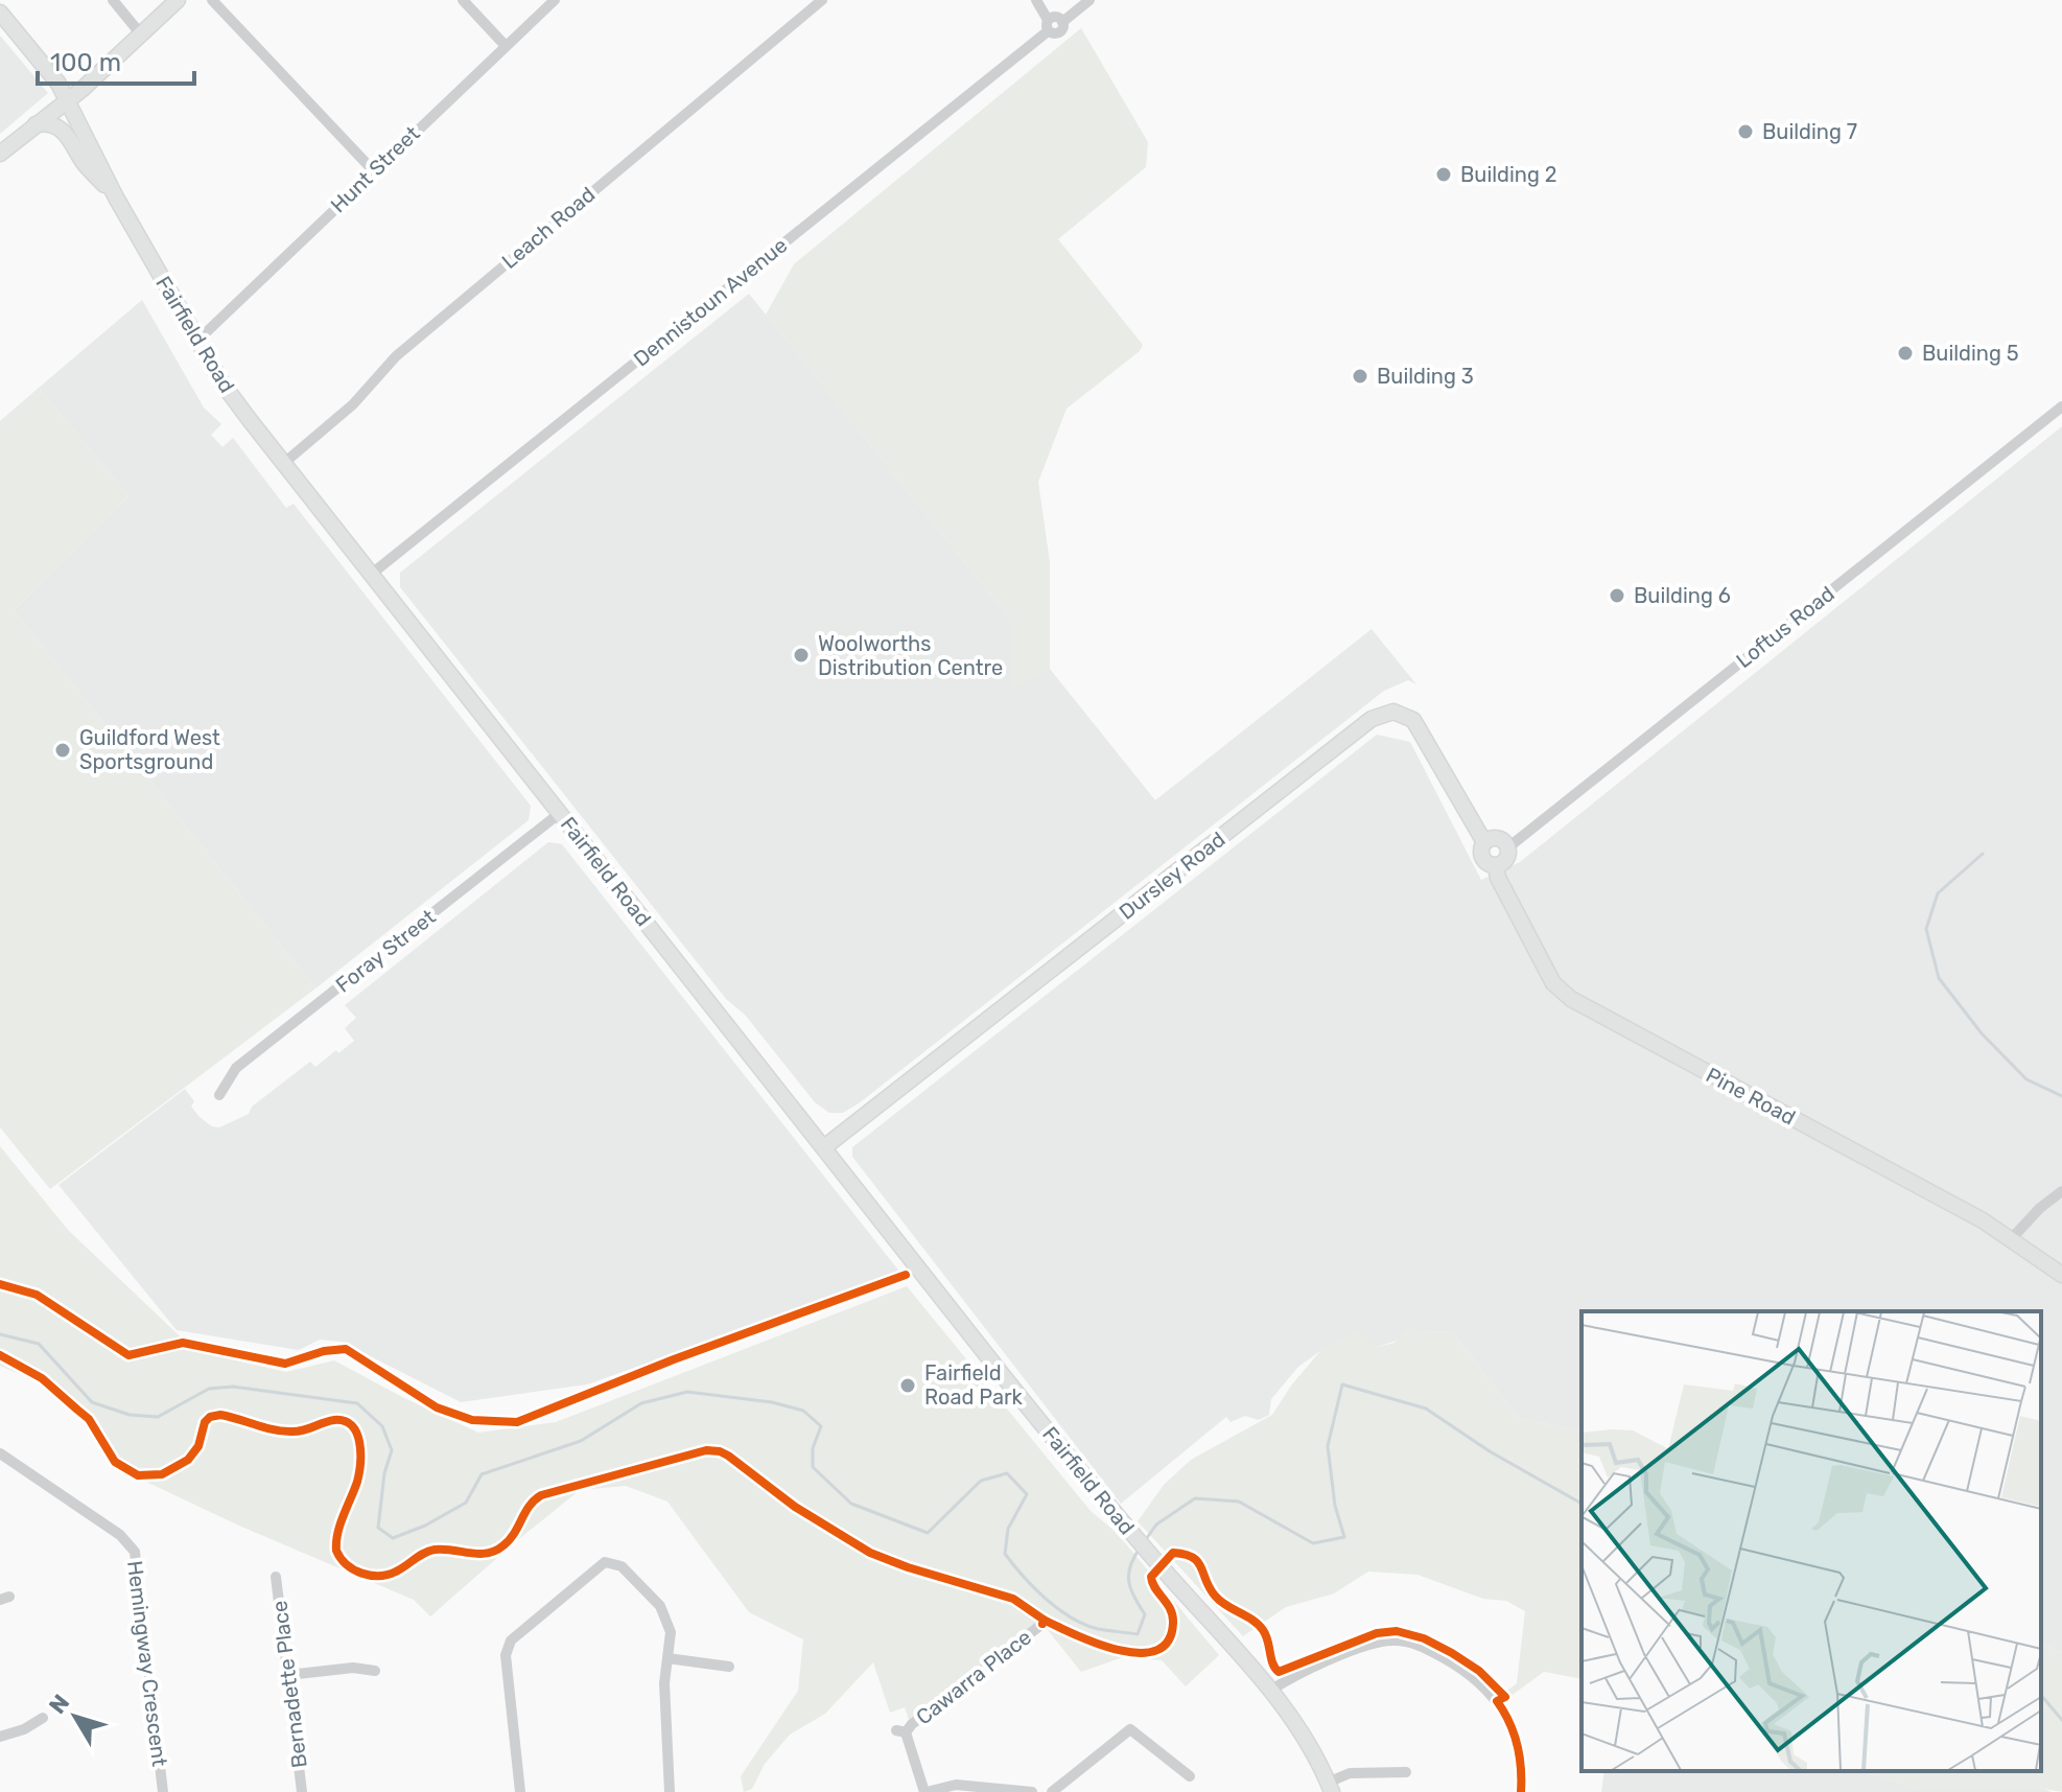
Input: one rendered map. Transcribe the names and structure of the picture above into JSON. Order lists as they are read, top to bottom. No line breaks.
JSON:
{"streets":{"main road":["Fairfield Road","Dursley Road","Pine Road"],"street":["Hunt Street","Leach Road","Dennistoun Avenue","Loftus Road","Foray Street","Hemingway Crescent","Cawarra Place","Bernadette Place"]},"crossings":[["Hunt Street","Fairfield Road"],["Leach Road","Fairfield Road"],["Dennistoun Avenue","Fairfield Road"],["Fairfield Road","Dursley Road"],["Fairfield Road","Foray Street"],["Loftus Road","Dursley Road"],["Loftus Road","Pine Road"],["Dursley Road","Pine Road"]],"places":["Building 7","Building 2","Building 5","Building 3","Building 6","Woolworths Distribution Centre","Guildford West Sportsground","Fairfield Road Park"],"scale_bar":"100 m","north":"top left"}
